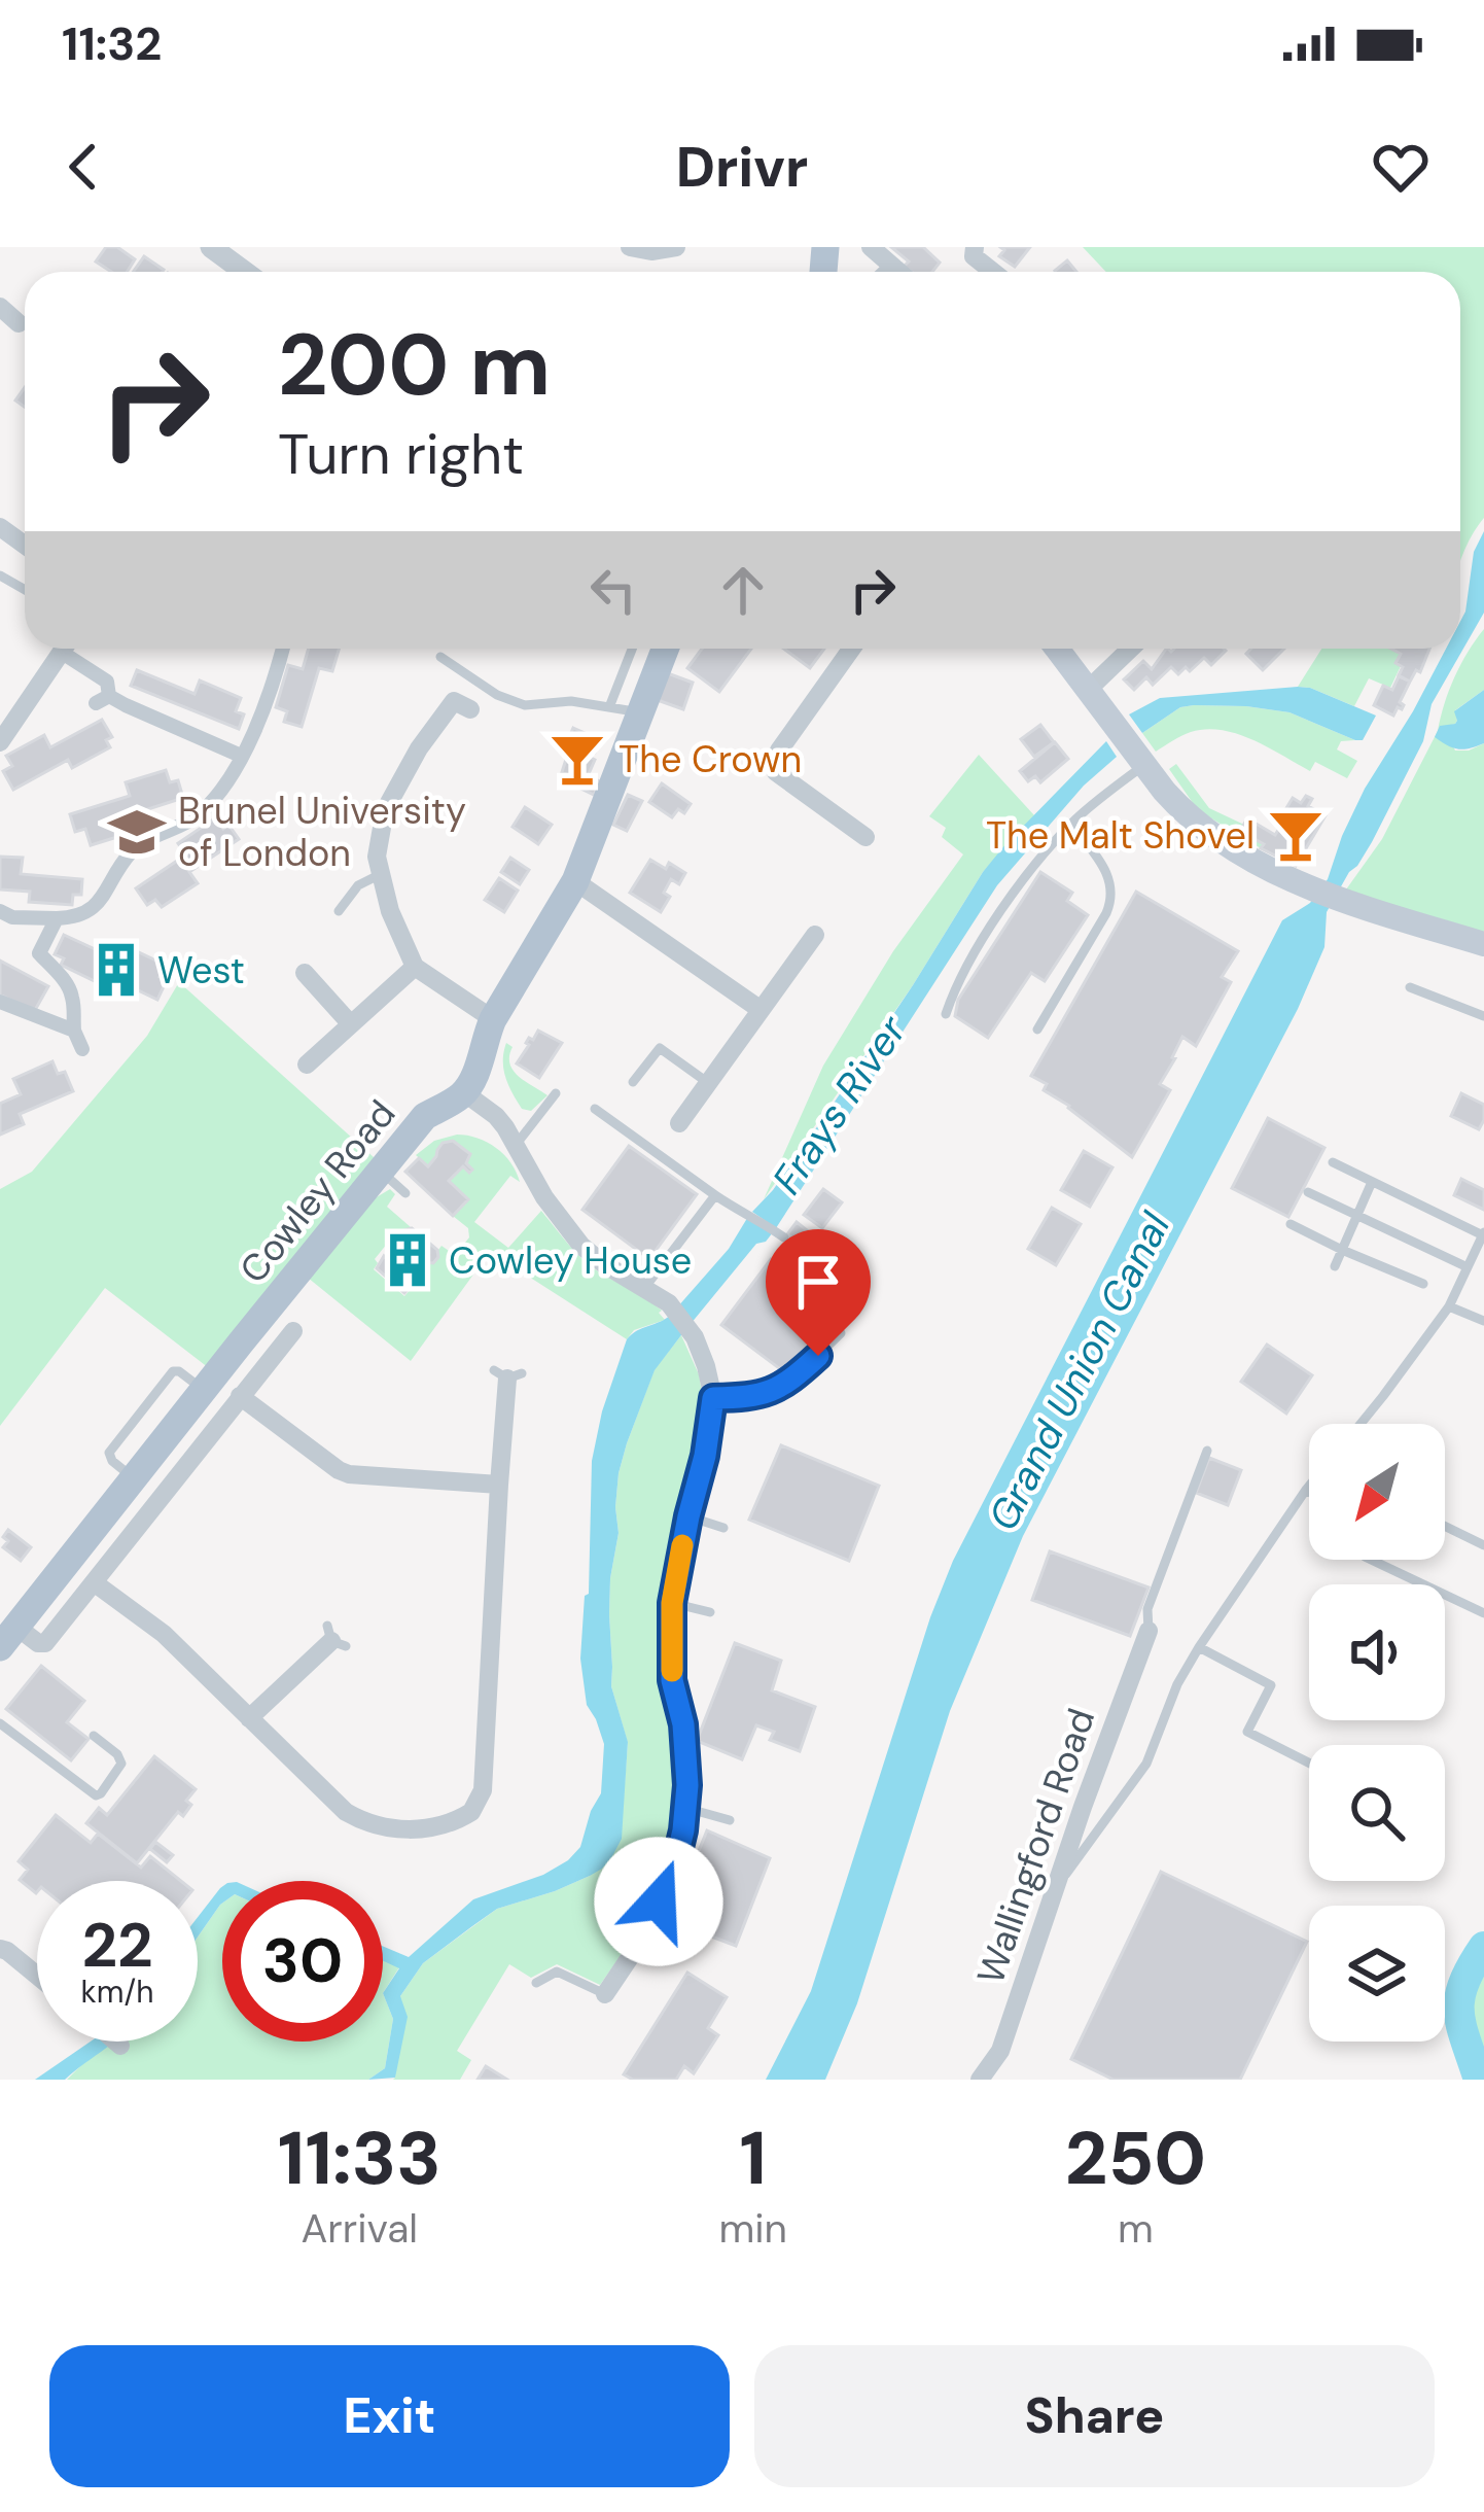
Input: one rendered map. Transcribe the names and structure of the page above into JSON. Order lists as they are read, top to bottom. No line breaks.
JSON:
{"streets":{"main road":["Cowley Road"],"street":["Wallingford Road"]},"water":["Frays River","Grand Union Canal"],"places":{"bar":["The Crown","The Malt Shovel"],"school or university":["Brunel University of London"],"building":["West","Cowley House"]},"north":"bottom left","page":{"status":"11:32","header":"Drivr","turn":["200 m","Turn right"],"speed":"22 km/h","limit":"30","eta":["11:33","Arrival","1","min","250","m"],"buttons":["Exit","Share"]}}
